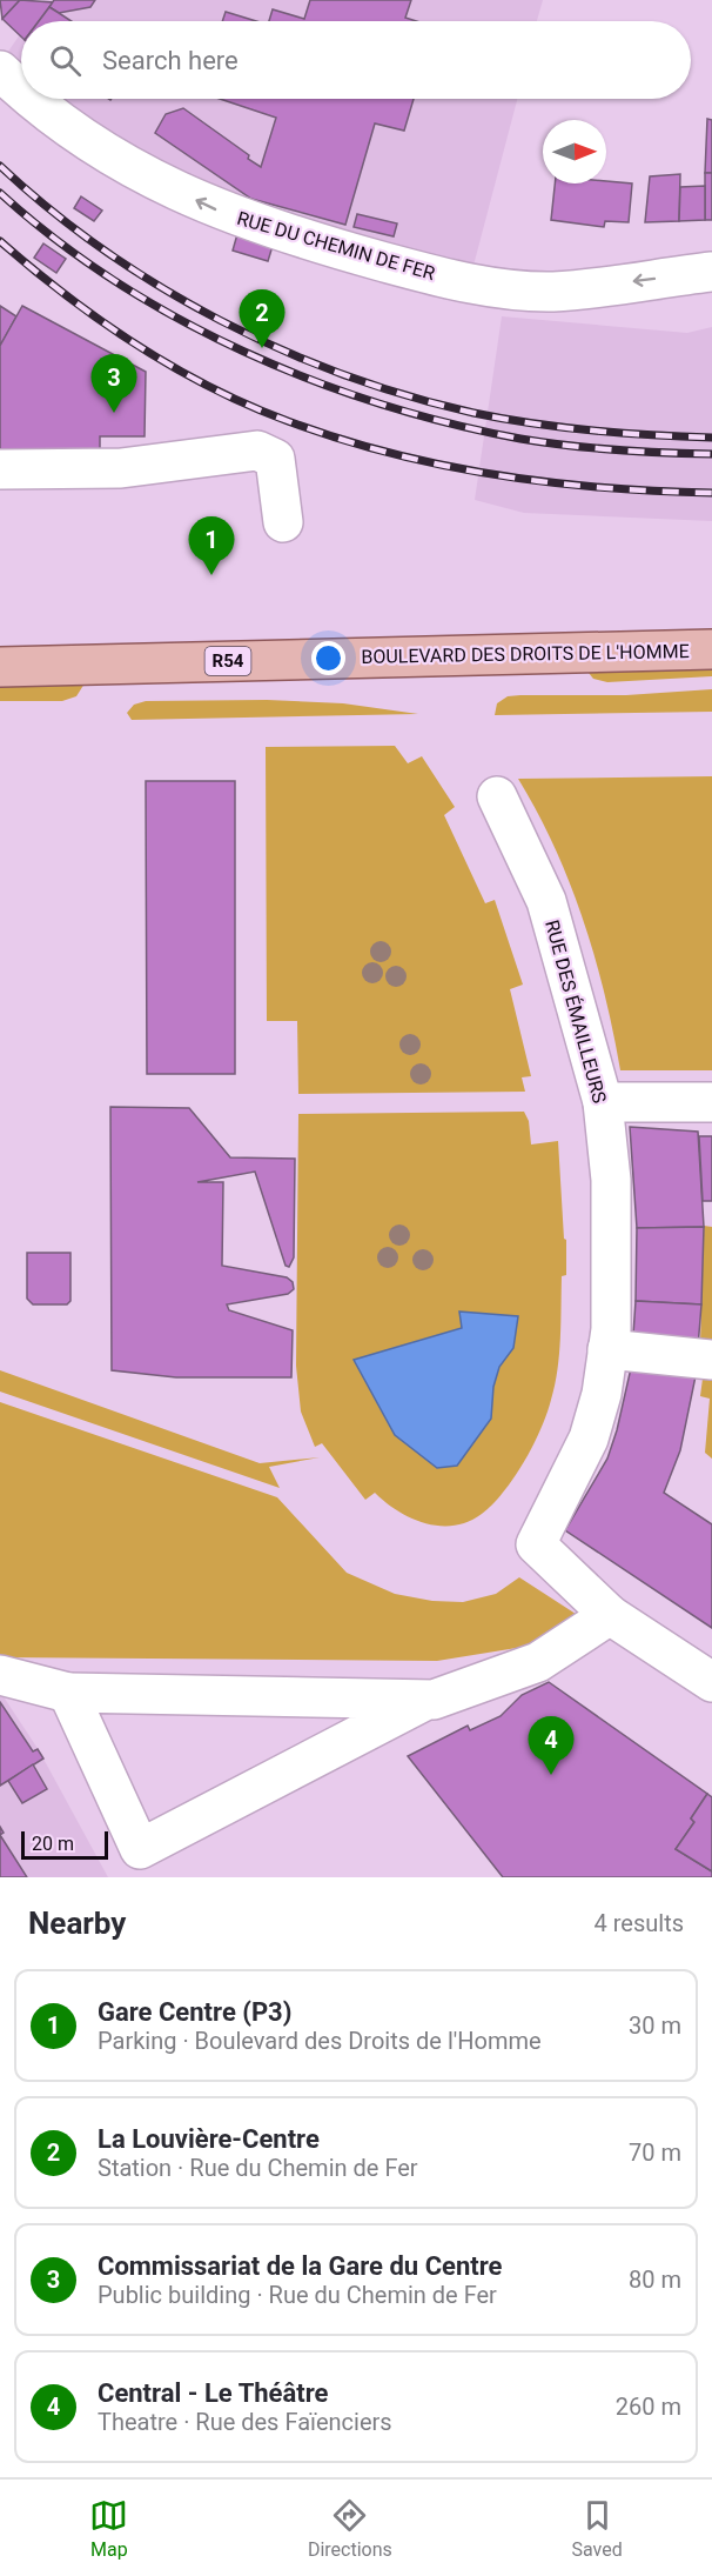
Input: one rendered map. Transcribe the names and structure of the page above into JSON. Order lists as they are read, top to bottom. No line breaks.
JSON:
{"streets":{"main road":["BOULEVARD DES DROITS DE L'HOMME","R54"],"street":["RUE DU CHEMIN DE FER","RUE DES ÉMAILLEURS"]},"one_way":["RUE DU CHEMIN DE FER"],"scale_bar":"20 m","north":"right","page":{"search":"Search here","pins":["2","3","1","4"],"scale":"20 m","heading":["Nearby","4 results"],"list":[{"mark":"1","name":"Gare Centre (P3)","note":"Parking · Boulevard des Droits de l'Homme","value":"30 m"},{"mark":"2","name":"La Louvière-Centre","note":"Station · Rue du Chemin de Fer","value":"70 m"},{"mark":"3","name":"Commissariat de la Gare du Centre","note":"Public building · Rue du Chemin de Fer","value":"80 m"},{"mark":"4","name":"Central - Le Théâtre","note":"Theatre · Rue des Faïenciers","value":"260 m"}],"nav":["Map","Directions","Saved"]}}
